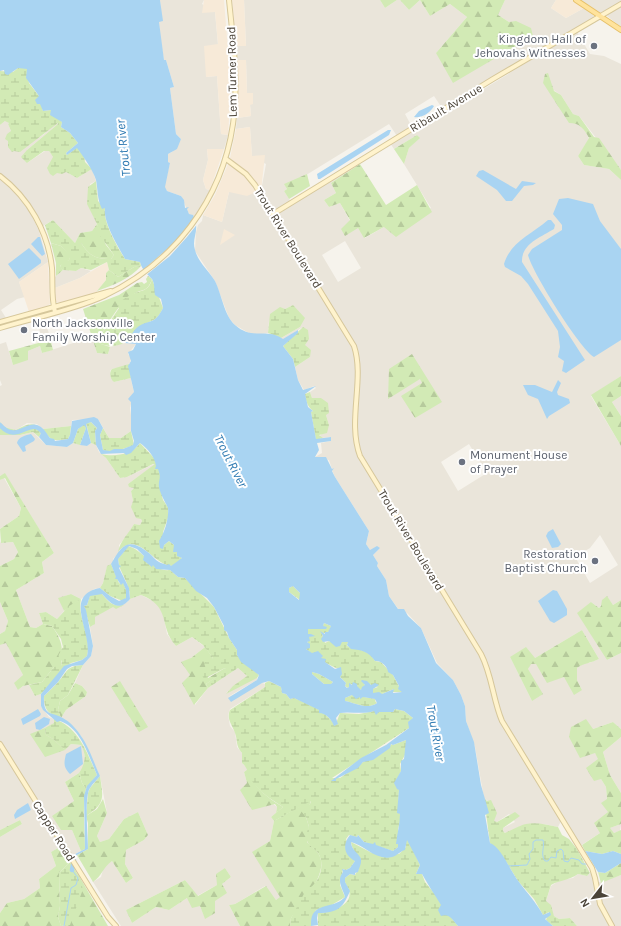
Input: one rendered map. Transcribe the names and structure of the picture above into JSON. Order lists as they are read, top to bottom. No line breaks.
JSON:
{"streets":{"street":["Lem Turner Road","Ribault Avenue","Trout River Boulevard","Capper Road"]},"crossings":[["Lem Turner Road","Trout River Boulevard"],["Ribault Avenue","Trout River Boulevard"]],"water":["Trout River"],"places":["Kingdom Hall of Jehovahs Witnesses","North Jacksonville Family Worship Center","Monument House of Prayer","Restoration Baptist Church"],"north":"bottom left"}
